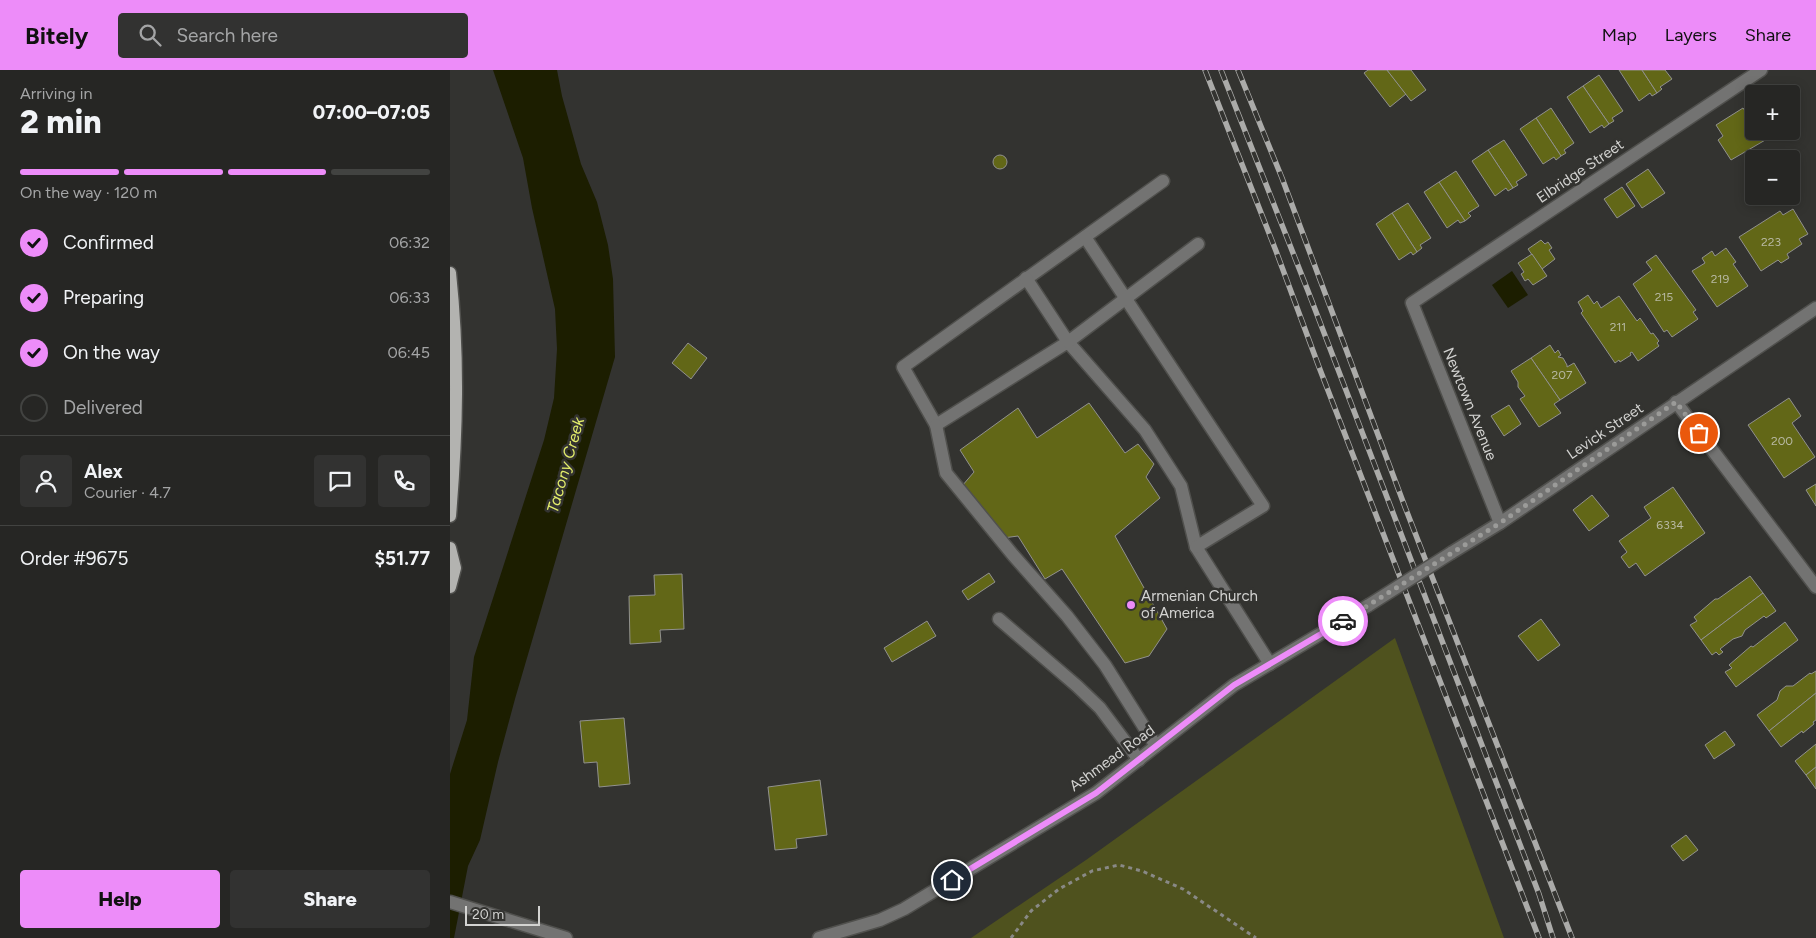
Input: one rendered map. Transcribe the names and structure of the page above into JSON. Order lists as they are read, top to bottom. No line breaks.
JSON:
{"streets":{"street":["Elbridge Street","Newtown Avenue","Levick Street","Ashmead Road"]},"crossings":[["Elbridge Street","Newtown Avenue"],["Newtown Avenue","Levick Street"],["Levick Street","Ashmead Road"]],"water":["Tacony Creek"],"places":["Armenian Church of America"],"house_numbers":["223","219","215","211","207","200","6334"],"scale_bar":"20 m","page":{"header":"Bitely","search":"Search here","nav":["Map","Layers","Share"],"heading":["2 min","Arriving in","07:00–07:05"],"panel":["Alex","Courier · 4.7","Order #9675","$51.77"],"map_buttons":["+","−"],"bar":"On the way · 120 m","list":[["Confirmed","06:32"],["Preparing","06:33"],["On the way","06:45"],"Delivered"],"buttons":["Help","Share"],"scale":"20 m"}}
